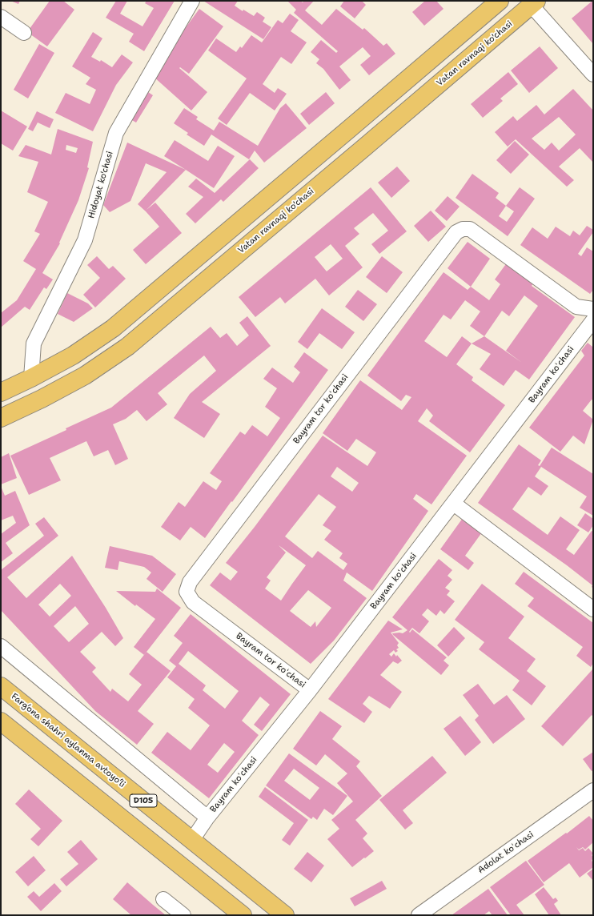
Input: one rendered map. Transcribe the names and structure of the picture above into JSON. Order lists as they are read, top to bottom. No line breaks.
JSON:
{"streets":{"main road":["Vatan ravnaqi ko'chasi","Farg‘ona shahri aylanma avtoyo‘li","D105"],"street":["Hidoyat ko'chasi","Bayram koʻchasi","Bayram tor koʻchasi","Adolat koʻchasi"]},"crossings":[["Bayram koʻchasi","Bayram tor koʻchasi"],["Bayram koʻchasi","Farg‘ona shahri aylanma avtoyo‘li"]]}
